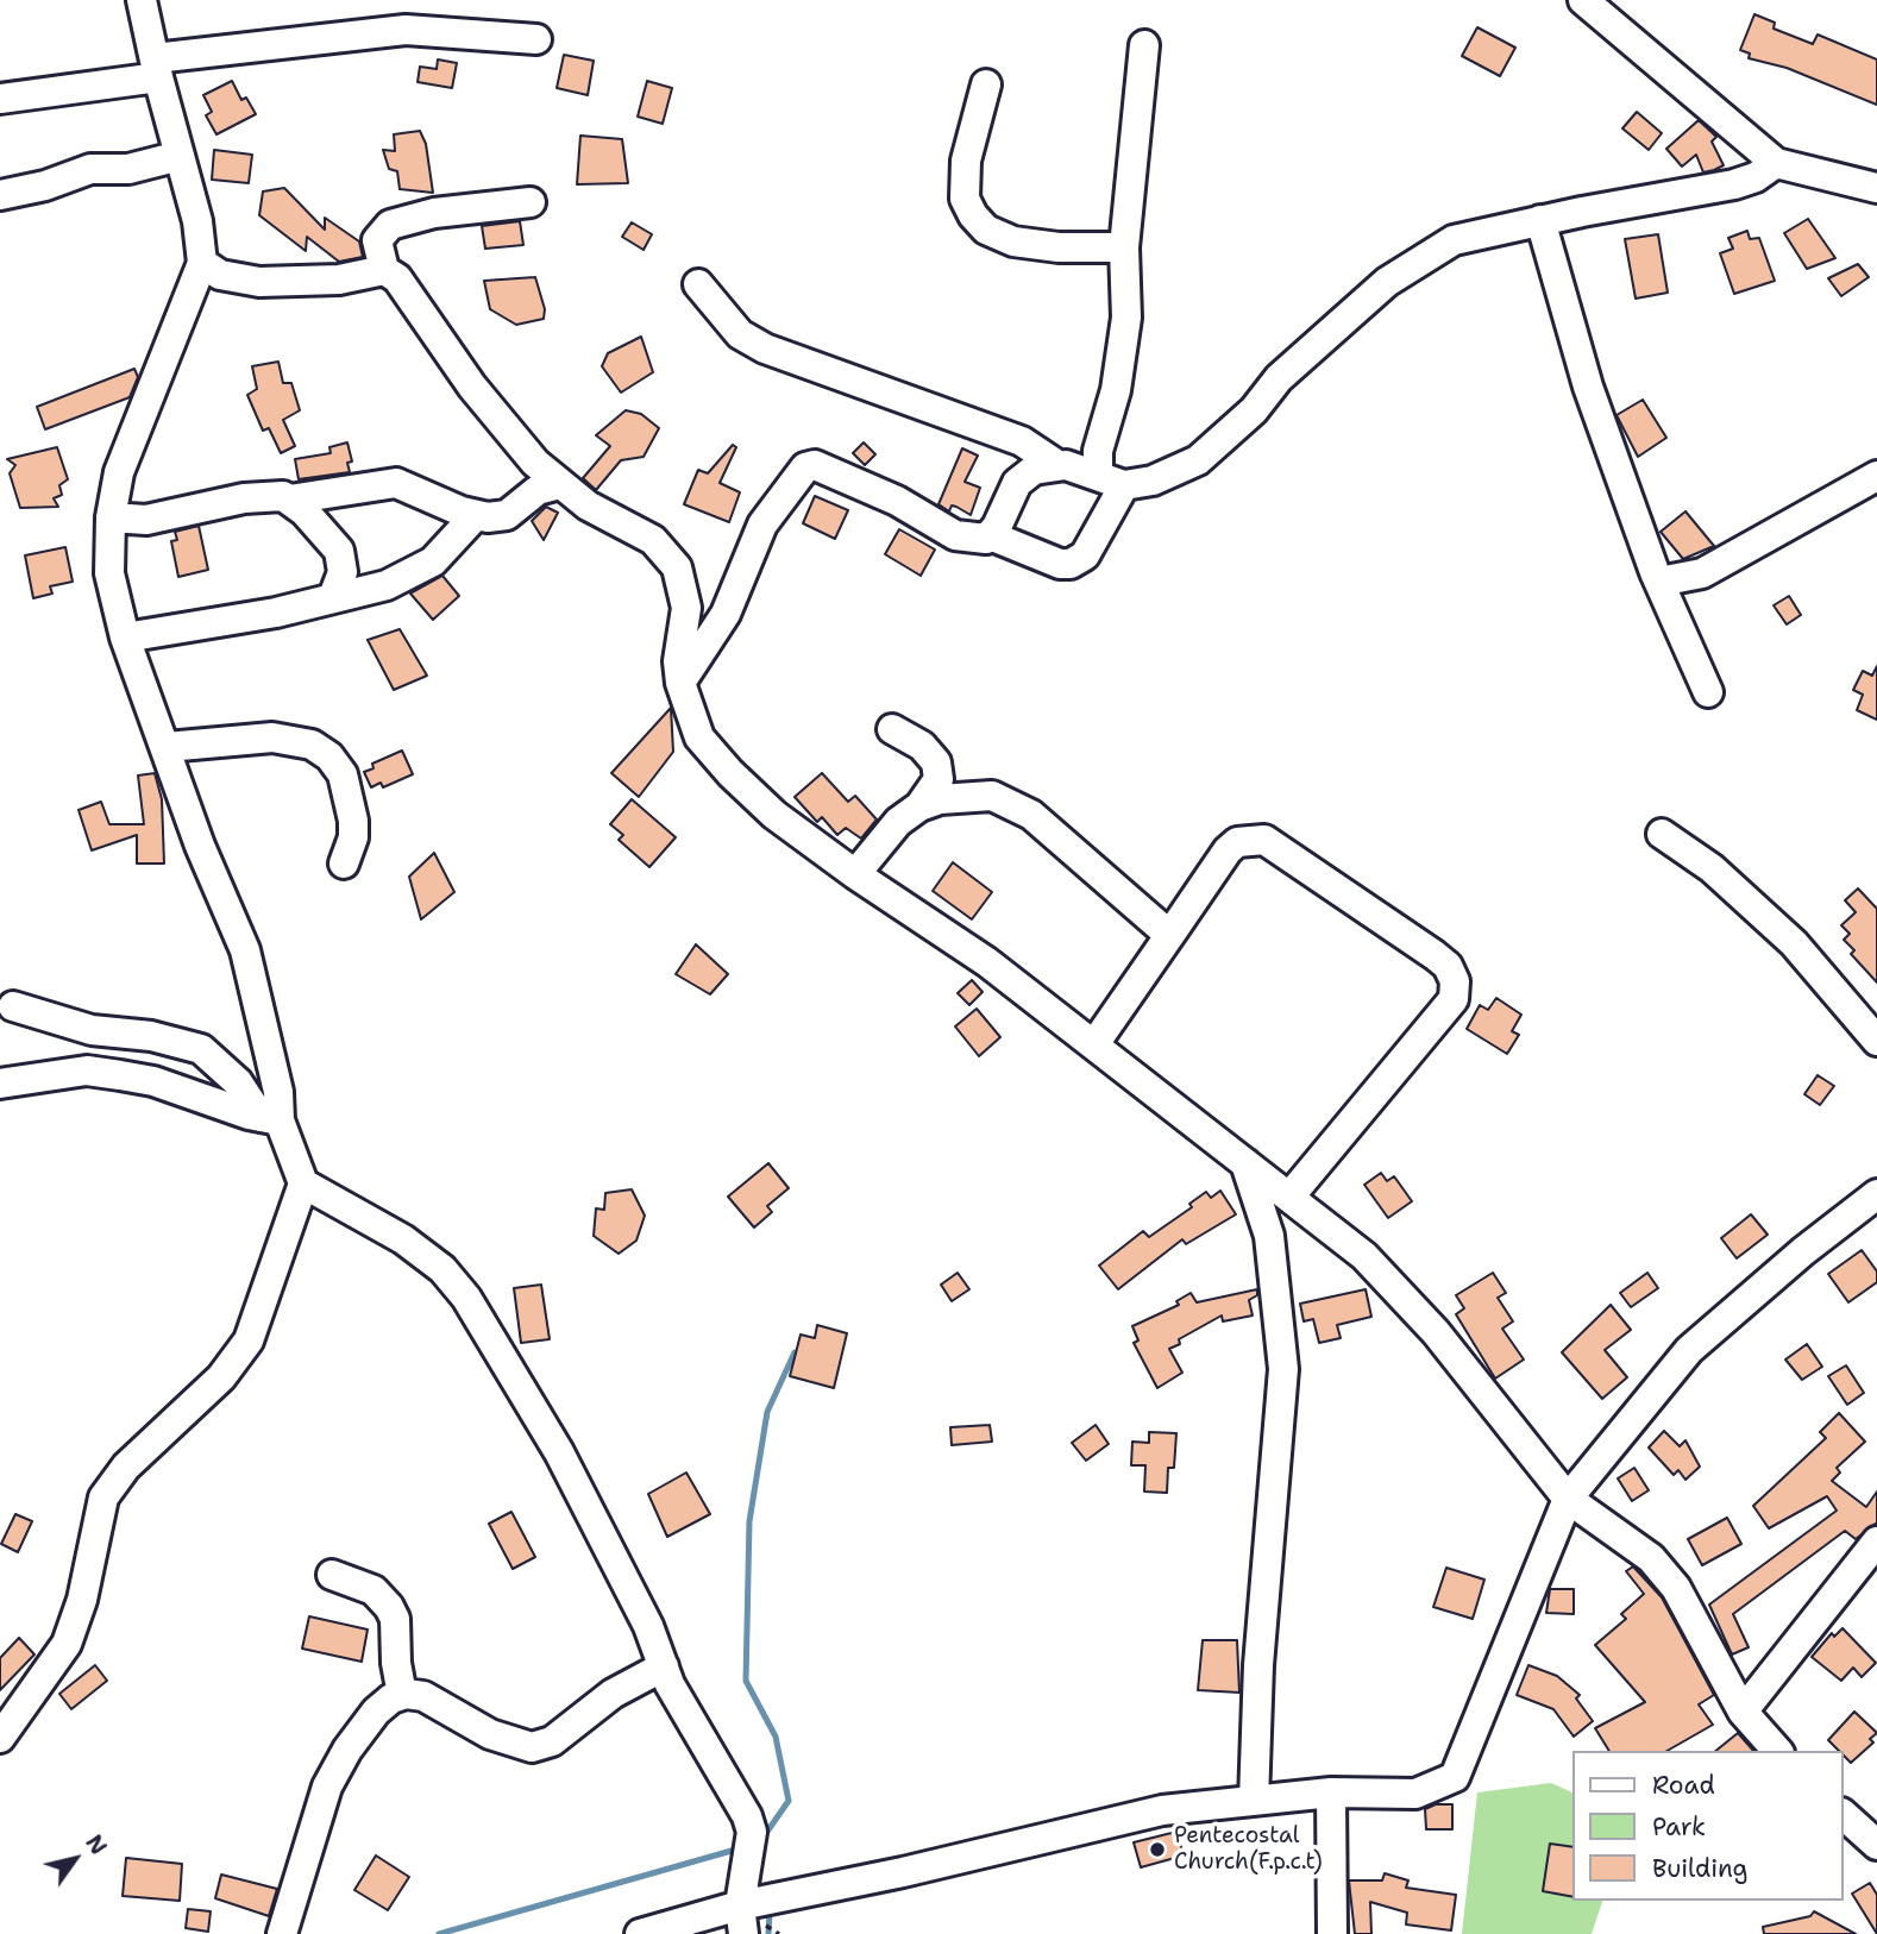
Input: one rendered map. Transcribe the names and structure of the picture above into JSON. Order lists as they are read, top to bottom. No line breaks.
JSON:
{"places":["Pentecostal Church(F.p.c.t)"],"legend":["Road","Park","Building"],"north":"top right"}
